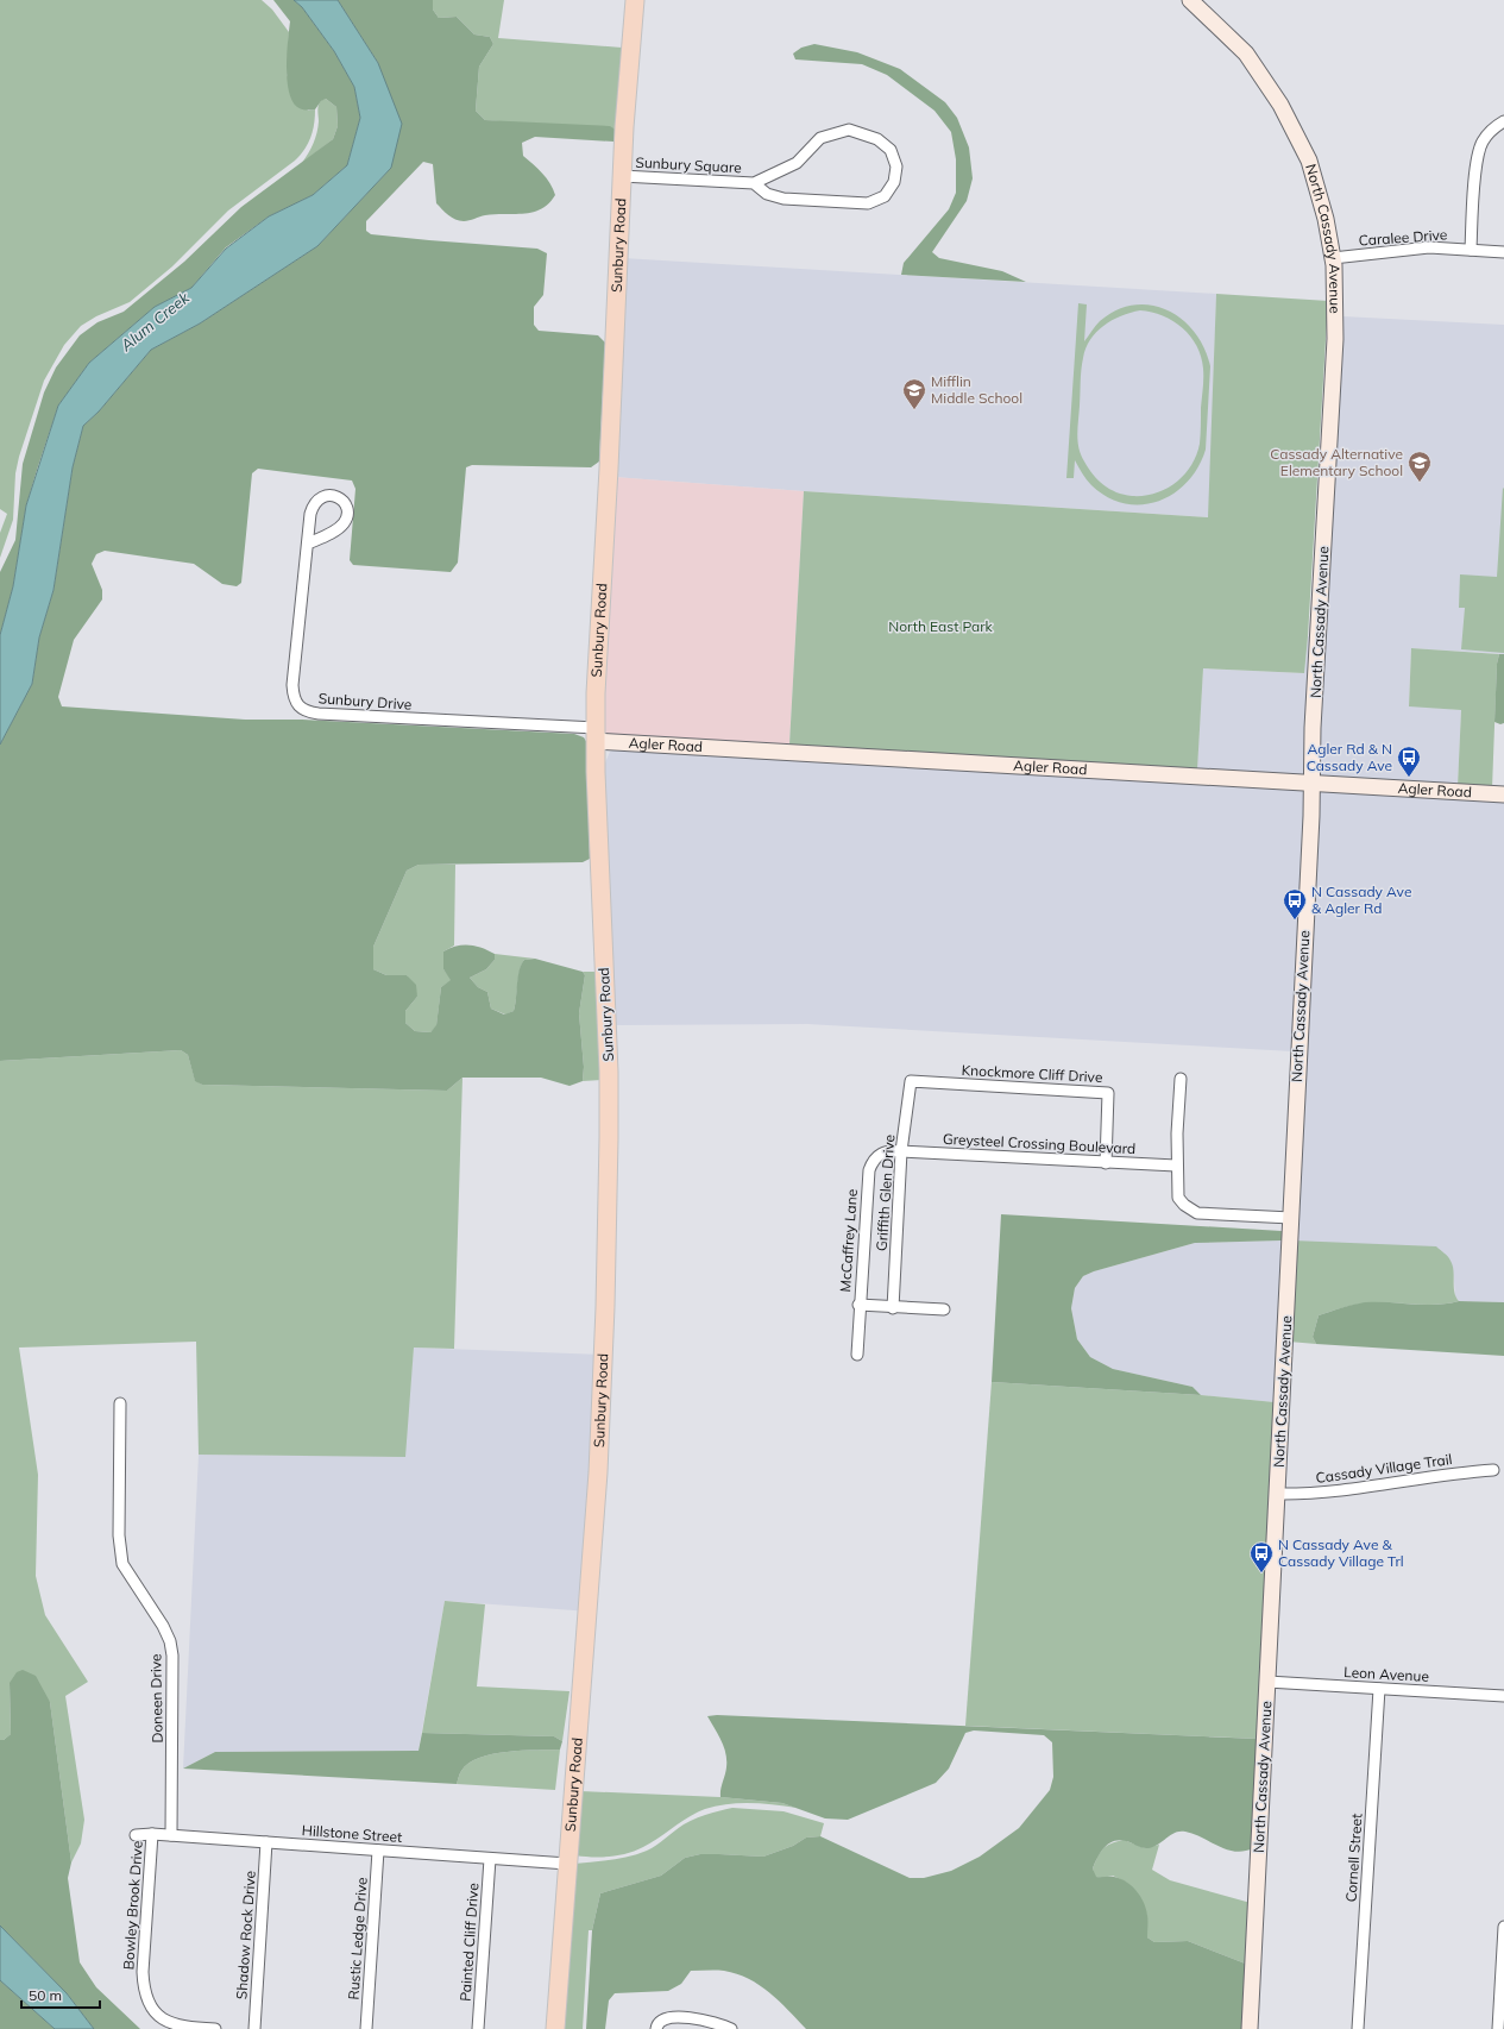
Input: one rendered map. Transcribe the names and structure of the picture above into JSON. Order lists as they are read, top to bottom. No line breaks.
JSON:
{"streets":{"main road":["North Cassady Avenue","Sunbury Road","Agler Road"],"street":["Sunbury Square","Caralee Drive","Sunbury Drive","Knockmore Cliff Drive","Greysteel Crossing Boulevard","Griffith Glen Drive","McCaffrey Lane","Cassady Village Trail","Leon Avenue","Doneen Drive","Hillstone Street","Cornell Street","Bowley Brook Drive","Shadow Rock Drive","Rustic Ledge Drive","Painted Cliff Drive"]},"crossings":[["Sunbury Square","Sunbury Road"],["Caralee Drive","North Cassady Avenue"],["North Cassady Avenue","Agler Road"],["North Cassady Avenue","Cassady Village Trail"],["North Cassady Avenue","Leon Avenue"],["Sunbury Road","Sunbury Drive"],["Sunbury Road","Agler Road"],["Sunbury Road","Hillstone Street"],["Sunbury Drive","Agler Road"],["Knockmore Cliff Drive","Greysteel Crossing Boulevard"],["Knockmore Cliff Drive","Griffith Glen Drive"],["Greysteel Crossing Boulevard","Griffith Glen Drive"],["Greysteel Crossing Boulevard","McCaffrey Lane"],["Griffith Glen Drive","McCaffrey Lane"],["Leon Avenue","Cornell Street"],["Doneen Drive","Hillstone Street"],["Hillstone Street","Bowley Brook Drive"],["Hillstone Street","Shadow Rock Drive"],["Hillstone Street","Rustic Ledge Drive"],["Hillstone Street","Painted Cliff Drive"]],"water":["Alum Creek"],"parks":["North East Park"],"places":{"school or university":["Mifflin Middle School","Cassady Alternative Elementary School"],"bus stop":["Agler Rd & N Cassady Ave","N Cassady Ave & Agler Rd","N Cassady Ave & Cassady Village Trl"]},"scale_bar":"50 m"}
